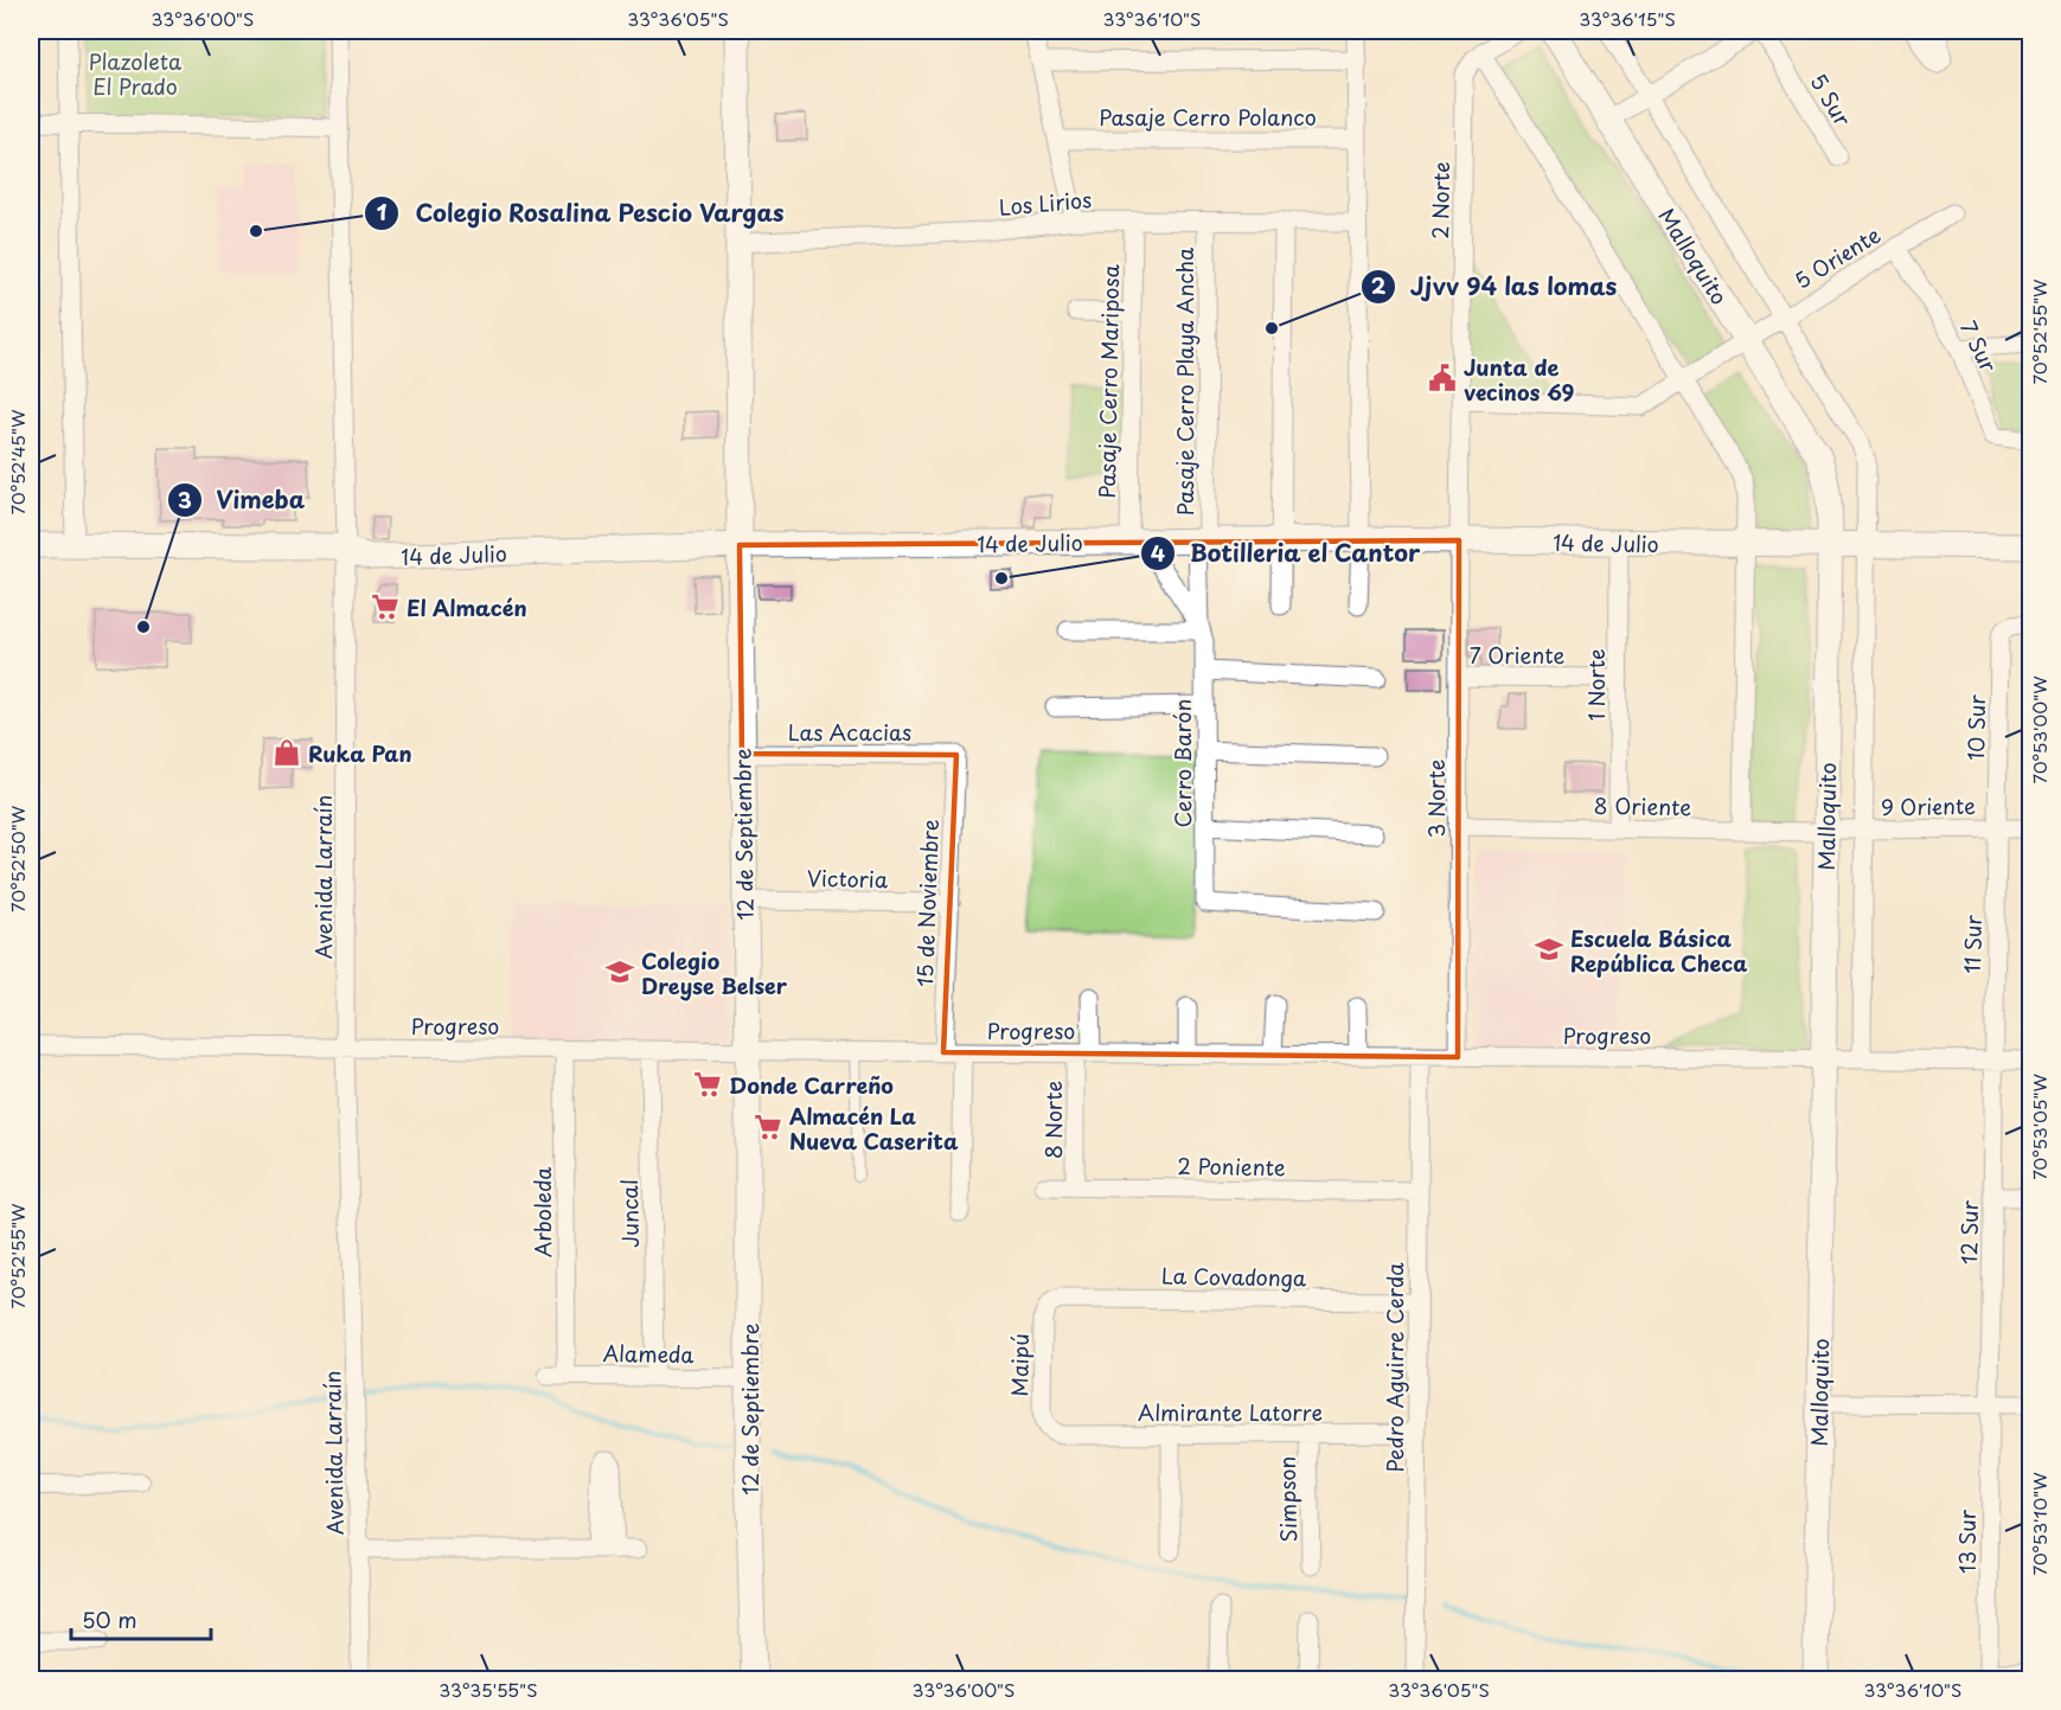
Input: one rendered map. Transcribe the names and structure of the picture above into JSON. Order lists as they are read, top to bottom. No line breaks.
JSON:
{"streets":{"street":["5 Sur","Pasaje Cerro Polanco","2 Norte","Los Lirios","Malloquito","5 Oriente","7 Sur","Pasaje Cerro Mariposa","Pasaje Cerro Playa Ancha","14 de Julio","7 Oriente","1 Norte","10 Sur","Las Acacias","Cerro Barón","3 Norte","8 Oriente","9 Oriente","12 de Septiembre","Avenida Larraín","Victoria","15 de Noviembre","11 Sur","Progreso","8 Norte","2 Poniente","Arboleda","Juncal","12 Sur","La Covadonga","Alameda","Maipú","Pedro Aguirre Cerda","Almirante Latorre","Simpson","13 Sur"]},"crossings":[["2 Norte","5 Oriente"],["2 Norte","14 de Julio"],["2 Norte","3 Norte"],["Los Lirios","Pasaje Cerro Mariposa"],["Los Lirios","Pasaje Cerro Playa Ancha"],["Los Lirios","12 de Septiembre"],["Malloquito","5 Oriente"],["Malloquito","14 de Julio"],["Malloquito","8 Oriente"],["Malloquito","9 Oriente"],["Malloquito","Progreso"],["5 Oriente","7 Sur"],["Pasaje Cerro Mariposa","14 de Julio"],["Pasaje Cerro Mariposa","Cerro Barón"],["Pasaje Cerro Playa Ancha","14 de Julio"],["Pasaje Cerro Playa Ancha","Cerro Barón"],["14 de Julio","1 Norte"],["14 de Julio","Cerro Barón"],["14 de Julio","3 Norte"],["14 de Julio","12 de Septiembre"],["14 de Julio","Avenida Larraín"],["7 Oriente","1 Norte"],["7 Oriente","3 Norte"],["1 Norte","8 Oriente"],["10 Sur","9 Oriente"],["10 Sur","11 Sur"],["Las Acacias","12 de Septiembre"],["Las Acacias","15 de Noviembre"],["3 Norte","8 Oriente"],["3 Norte","Progreso"],["8 Oriente","9 Oriente"],["9 Oriente","11 Sur"],["12 de Septiembre","Victoria"],["12 de Septiembre","Progreso"],["12 de Septiembre","Alameda"],["Avenida Larraín","Progreso"],["Victoria","15 de Noviembre"],["15 de Noviembre","Progreso"],["11 Sur","Progreso"],["11 Sur","12 Sur"],["Progreso","8 Norte"],["Progreso","Arboleda"],["Progreso","Juncal"],["Progreso","12 Sur"],["Progreso","Pedro Aguirre Cerda"],["8 Norte","2 Poniente"],["2 Poniente","Pedro Aguirre Cerda"],["Arboleda","Alameda"],["Juncal","Alameda"],["12 Sur","13 Sur"],["La Covadonga","Maipú"],["La Covadonga","Pedro Aguirre Cerda"],["Maipú","Almirante Latorre"],["Pedro Aguirre Cerda","Almirante Latorre"],["Almirante Latorre","Simpson"]],"parks":["Plazoleta El Prado"],"places":{"other":["Colegio Rosalina Pescio Vargas","Jjvv 94 las lomas","Botilleria el Cantor","Vimeba"],"public building":["Junta de vecinos 69"],"supermarket":["El Almacén","Donde Carreño","Almacén La Nueva Caserita"],"shop":["Ruka Pan"],"school or university":["Escuela Básica República Checa","Colegio Dreyse Belser"]},"scale_bar":"50 m","coordinates":["33°36'00\"S","33°36'05\"S","33°36'10\"S","33°36'15\"S","70°52'55\"W","70°52'45\"W","70°53'00\"W","70°52'50\"W","70°53'05\"W","70°53'10\"W","33°35'55\"S"]}
